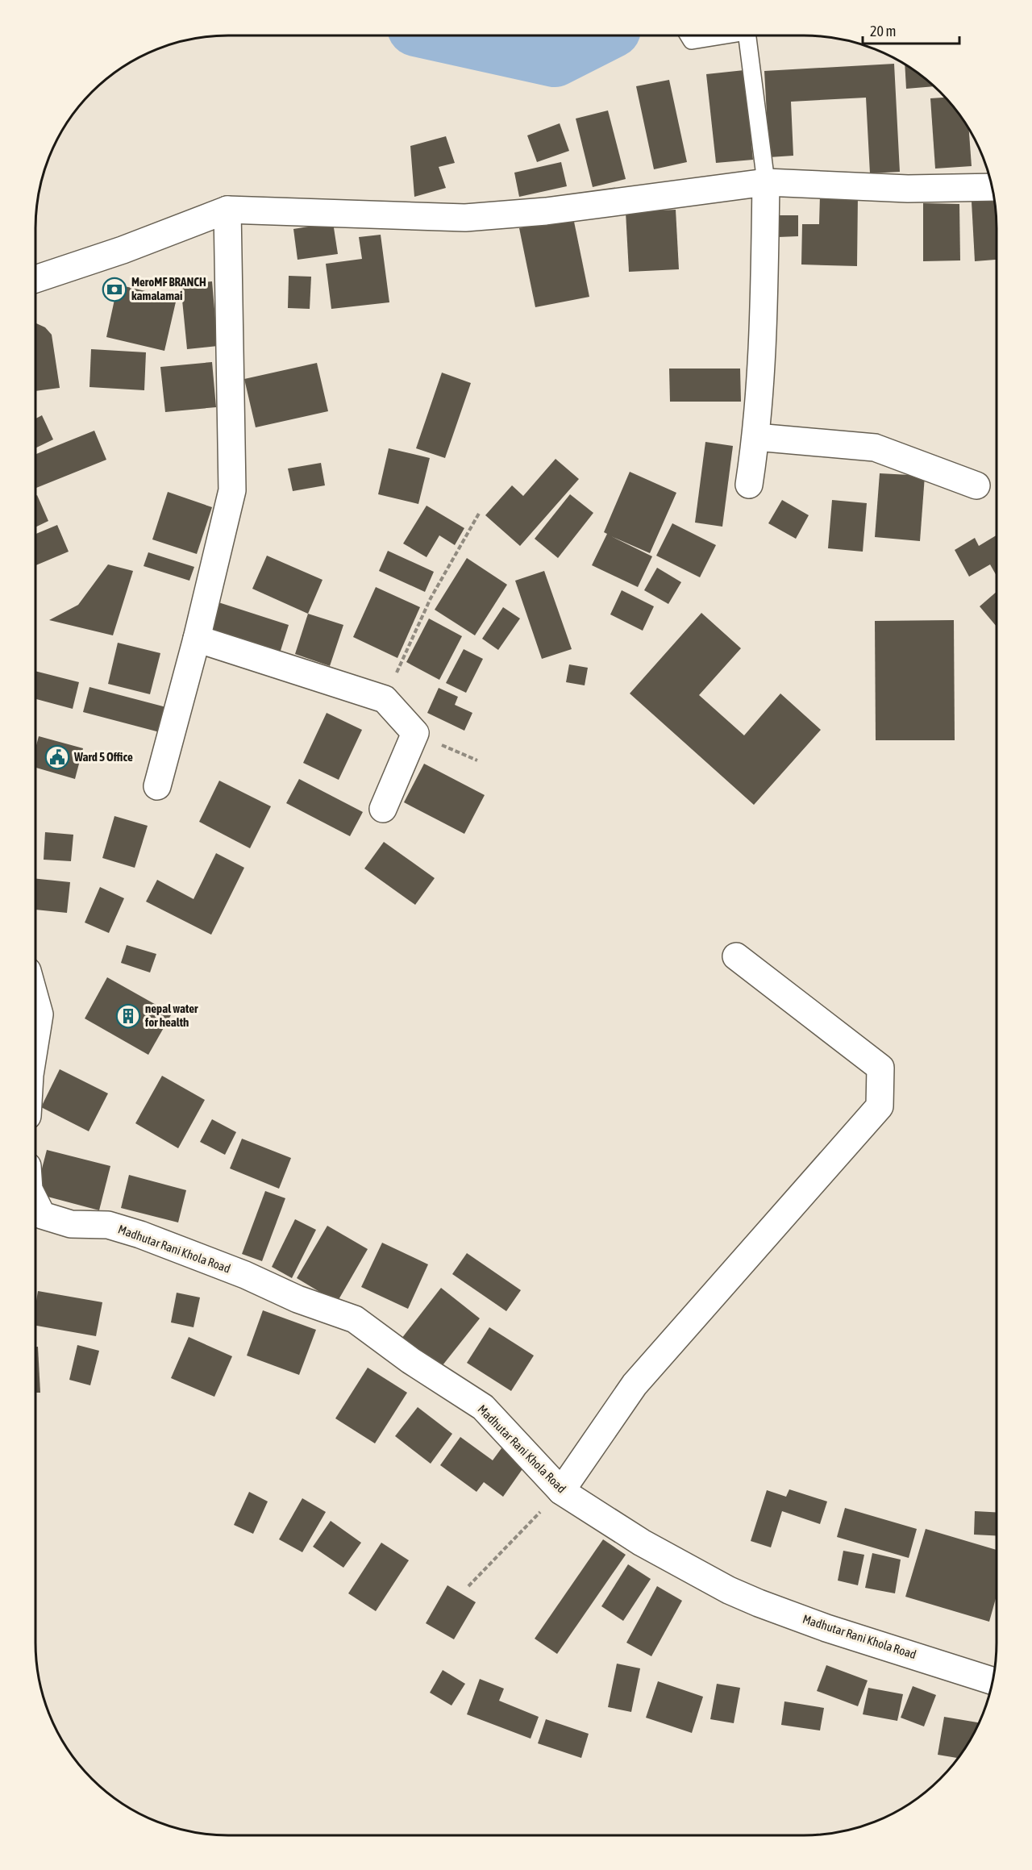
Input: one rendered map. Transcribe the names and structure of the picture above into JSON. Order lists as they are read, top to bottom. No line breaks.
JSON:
{"streets":{"street":["Madhutar Rani Khola Road"]},"places":{"bank":["MeroMF BRANCH kamalamai"],"public building":["Ward 5 Office"],"building":["nepal water for health"]},"scale_bar":"20 m"}
